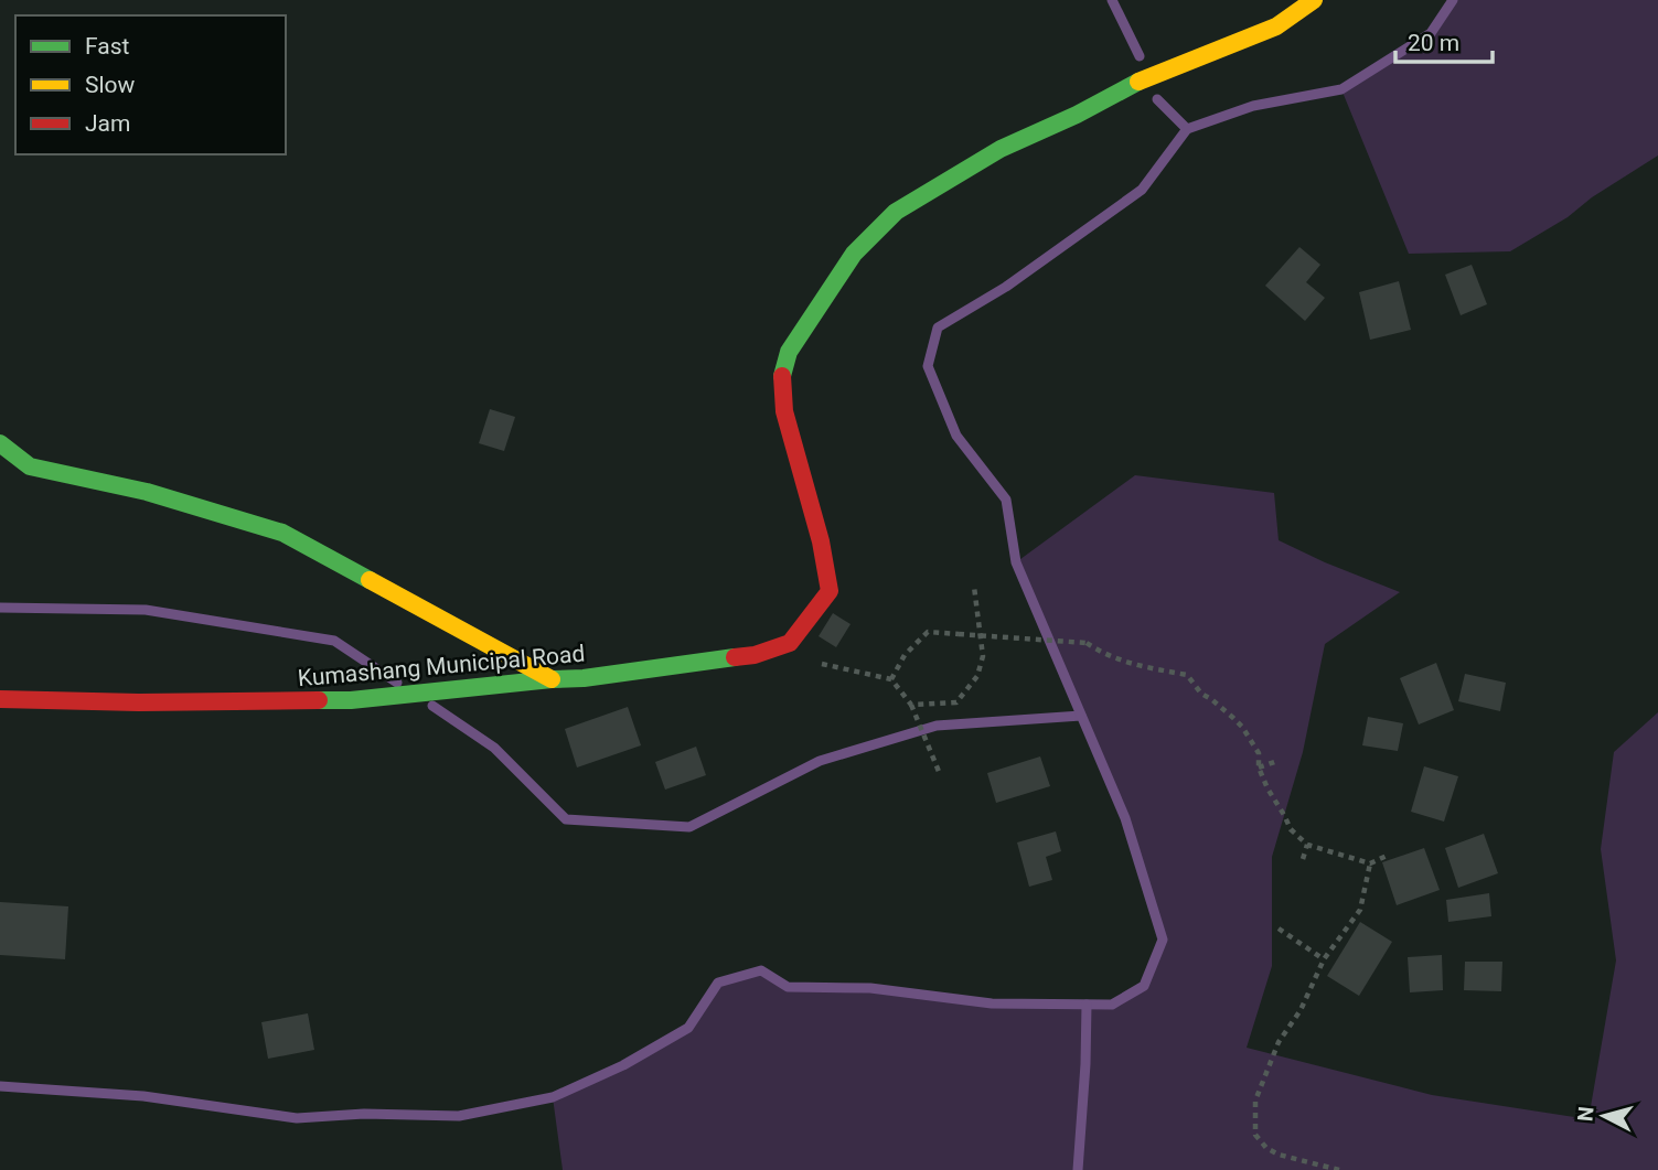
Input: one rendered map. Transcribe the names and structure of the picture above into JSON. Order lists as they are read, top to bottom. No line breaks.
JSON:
{"streets":{"street":["Kumashang Municipal Road"]},"legend":["Fast","Slow","Jam"],"scale_bar":"20 m","north":"left"}
